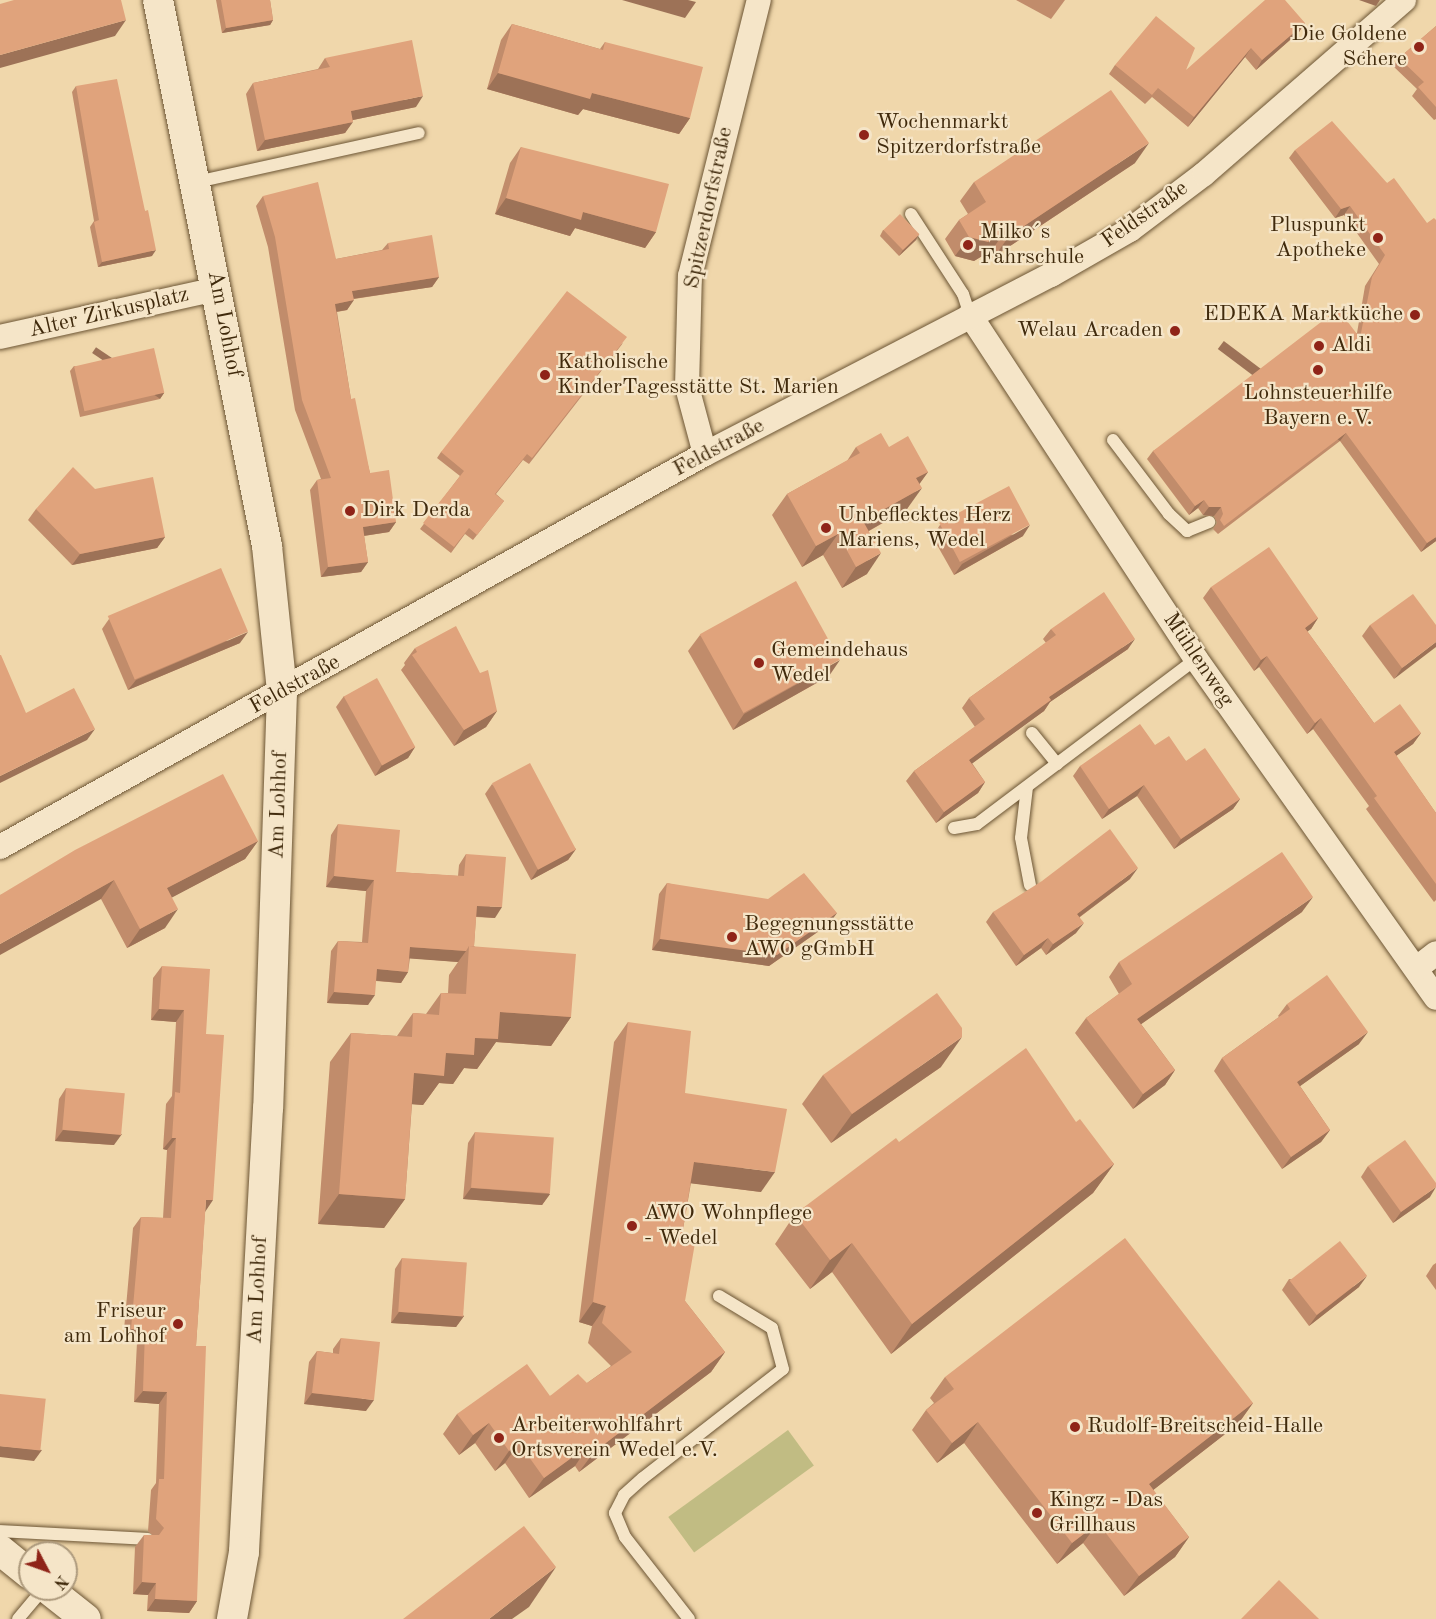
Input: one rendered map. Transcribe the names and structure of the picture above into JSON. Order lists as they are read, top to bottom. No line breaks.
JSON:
{"streets":{"street":["Spitzerdorfstraße","Feldstraße","Alter Zirkusplatz","Am Lohhof","Mühlenweg"]},"crossings":[["Spitzerdorfstraße","Feldstraße"],["Feldstraße","Am Lohhof"],["Feldstraße","Mühlenweg"],["Alter Zirkusplatz","Am Lohhof"]],"places":["Die Goldene Schere","Wochenmarkt Spitzerdorfstraße","Pluspunkt Apotheke","Milko´s Fahrschule","EDEKA Marktküche","Welau Arcaden","Aldi","Lohnsteuerhilfe Bayern e.V.","Katholische KinderTagesstätte St. Marien","Dirk Derda","Unbeflecktes Herz Mariens, Wedel","Gemeindehaus Wedel","Begegnungsstätte AWO gGmbH","AWO Wohnpflege - Wedel","Friseur am Lohhof","Rudolf-Breitscheid-Halle","Arbeiterwohlfahrt Ortsverein Wedel e.V.","Kingz - Das Grillhaus"],"north":"bottom right"}
